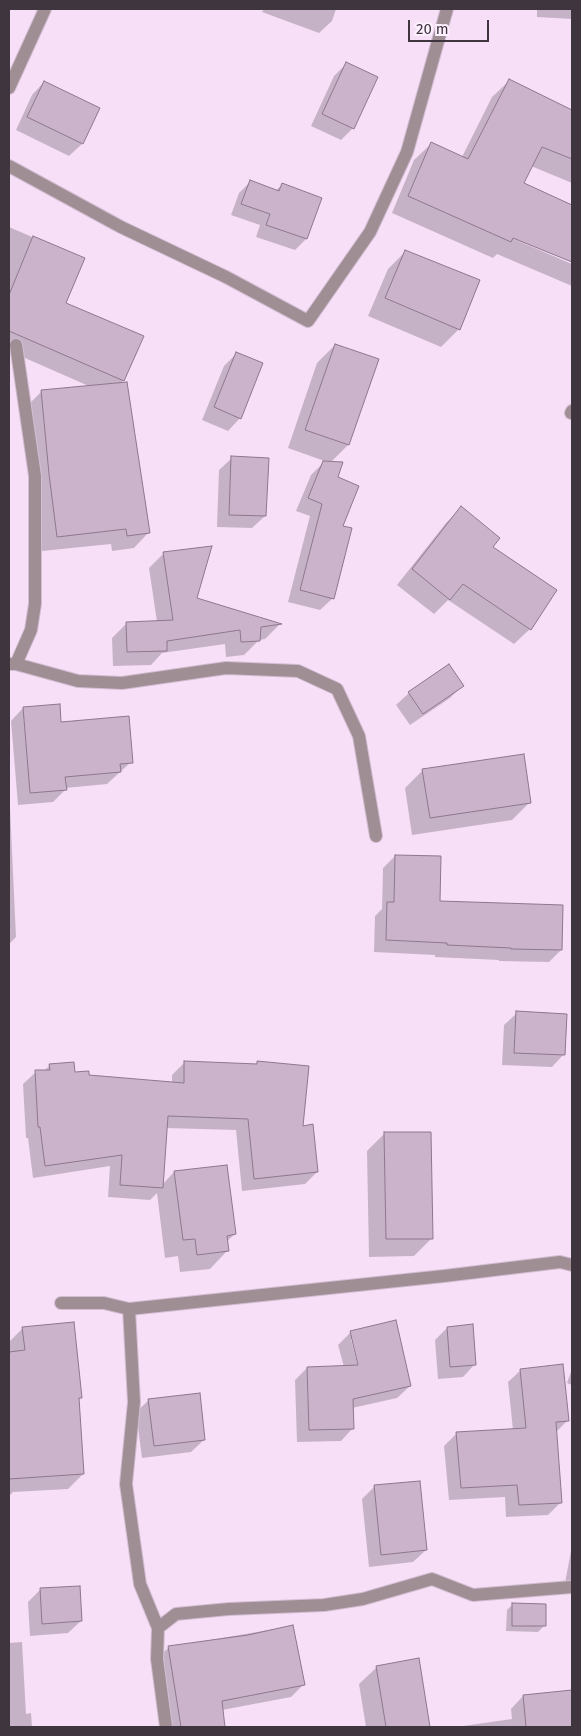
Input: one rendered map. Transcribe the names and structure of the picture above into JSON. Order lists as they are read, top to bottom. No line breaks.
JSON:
{"scale_bar":"20 m"}
